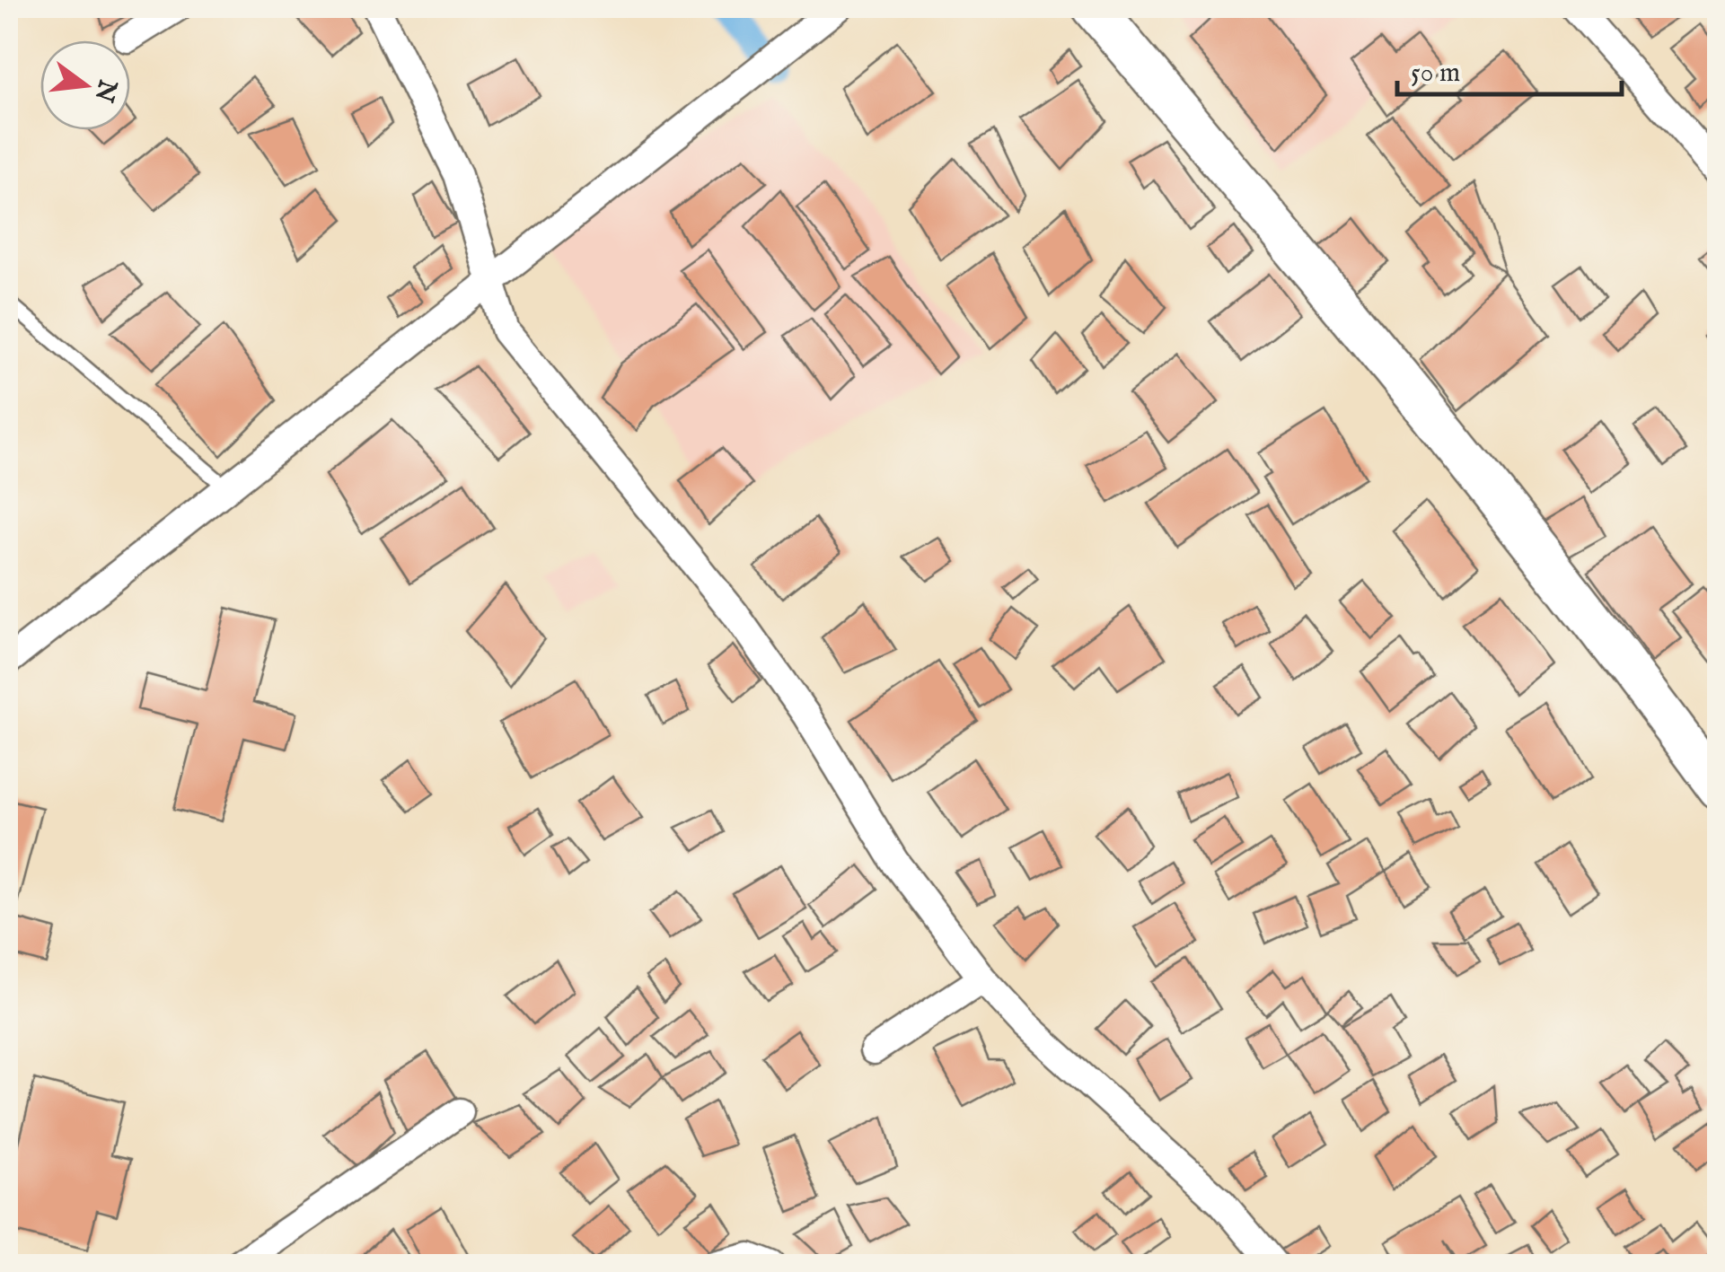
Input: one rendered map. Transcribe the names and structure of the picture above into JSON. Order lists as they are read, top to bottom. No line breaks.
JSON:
{"scale_bar":"50 m","north":"right"}
